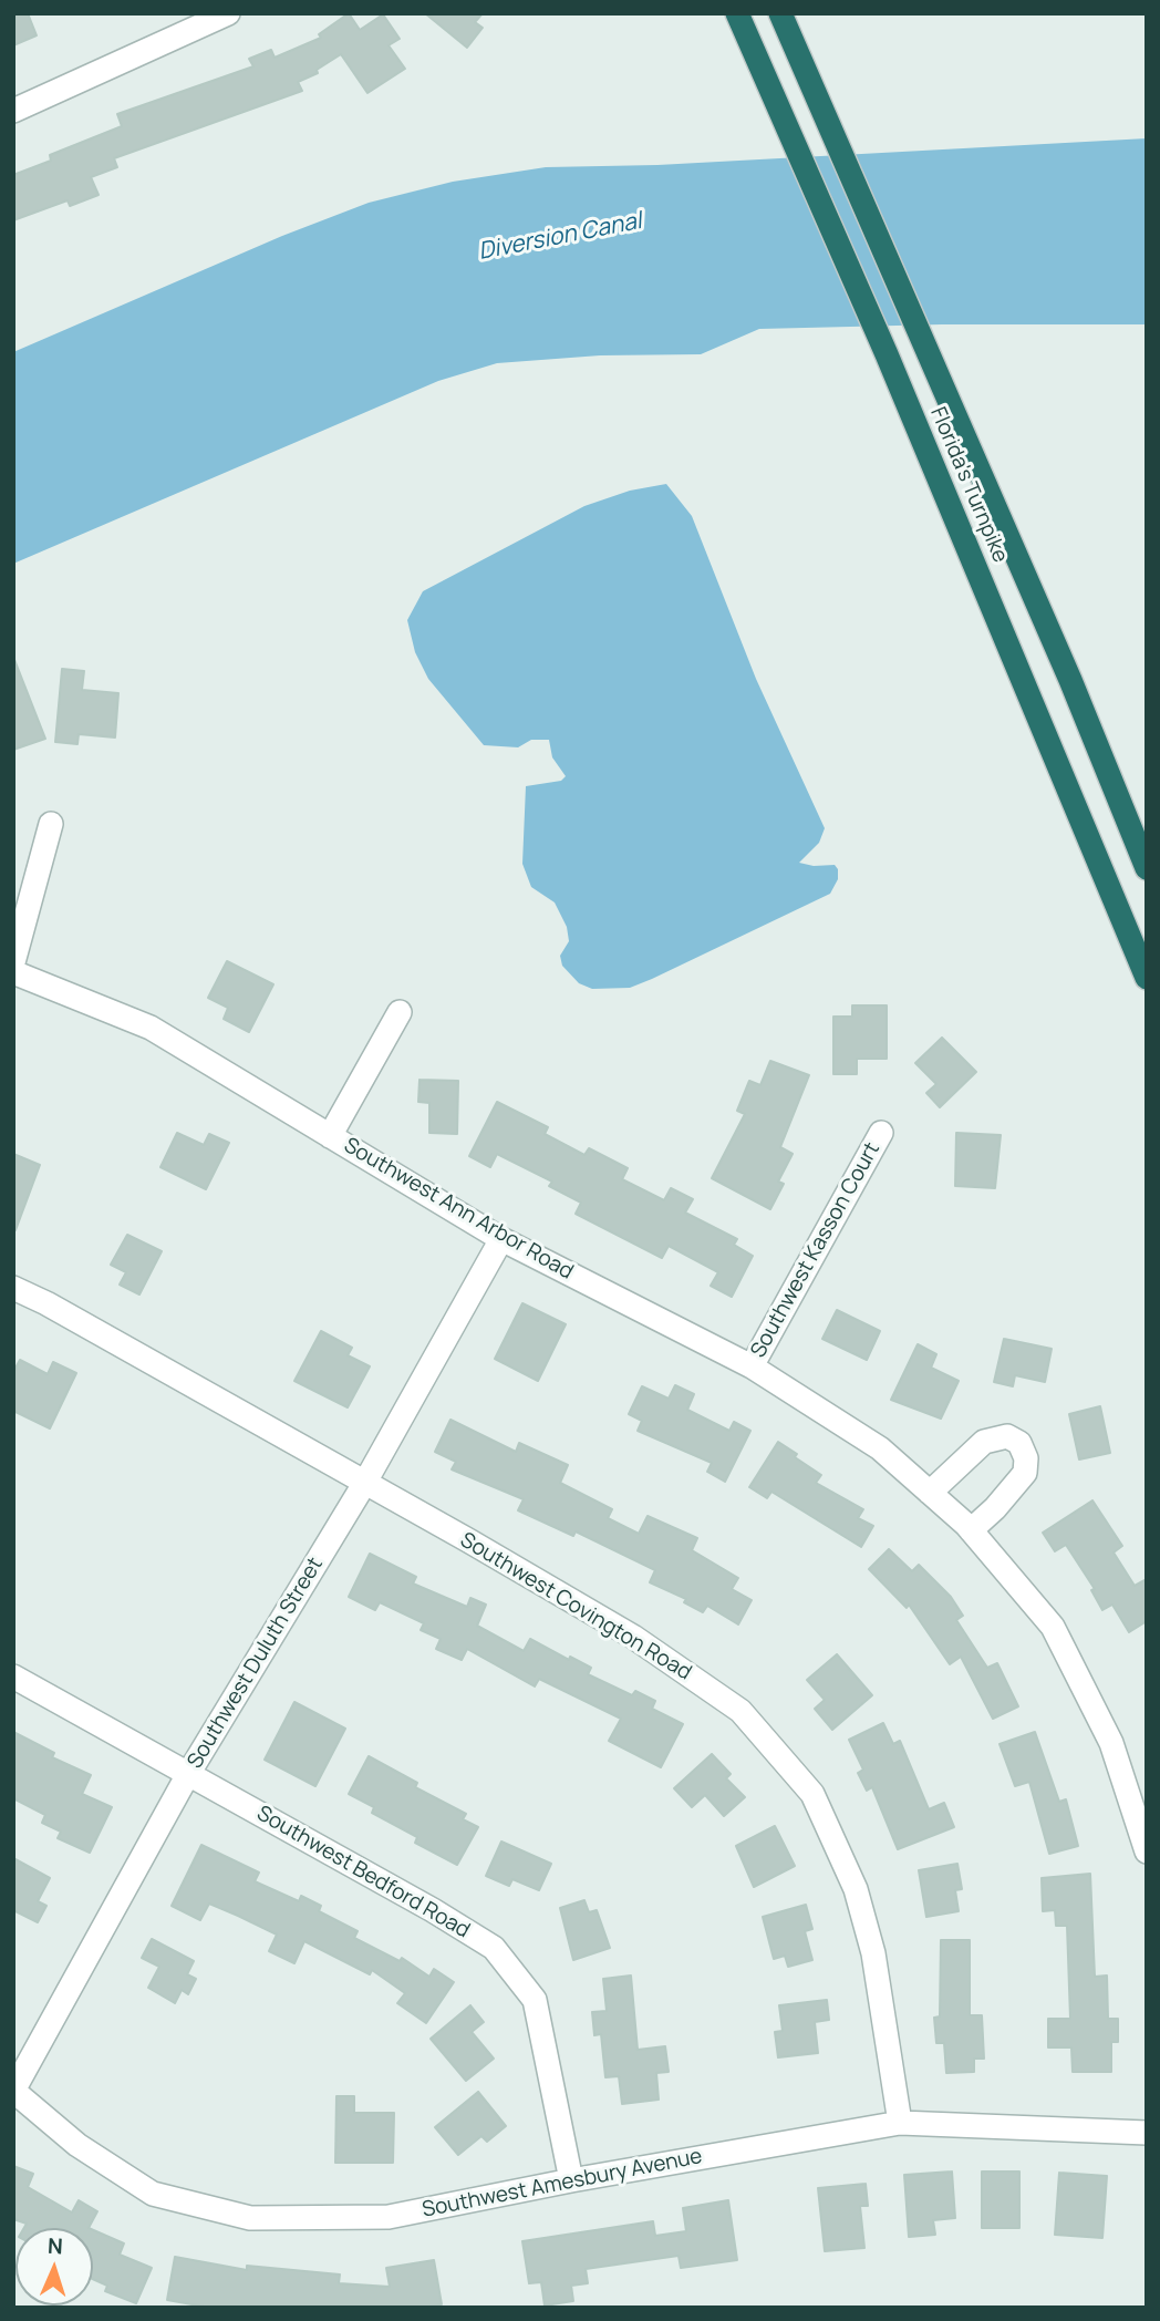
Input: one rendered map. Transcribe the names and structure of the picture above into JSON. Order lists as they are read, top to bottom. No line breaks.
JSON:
{"streets":{"highway":["Florida's Turnpike"],"street":["Southwest Ann Arbor Road","Southwest Kasson Court","Southwest Covington Road","Southwest Duluth Street","Southwest Bedford Road","Southwest Amesbury Avenue"]},"crossings":[["Southwest Ann Arbor Road","Southwest Kasson Court"],["Southwest Ann Arbor Road","Southwest Duluth Street"],["Southwest Covington Road","Southwest Duluth Street"],["Southwest Covington Road","Southwest Amesbury Avenue"],["Southwest Duluth Street","Southwest Bedford Road"],["Southwest Duluth Street","Southwest Amesbury Avenue"],["Southwest Bedford Road","Southwest Amesbury Avenue"]],"water":["Diversion Canal"],"north":"top"}
